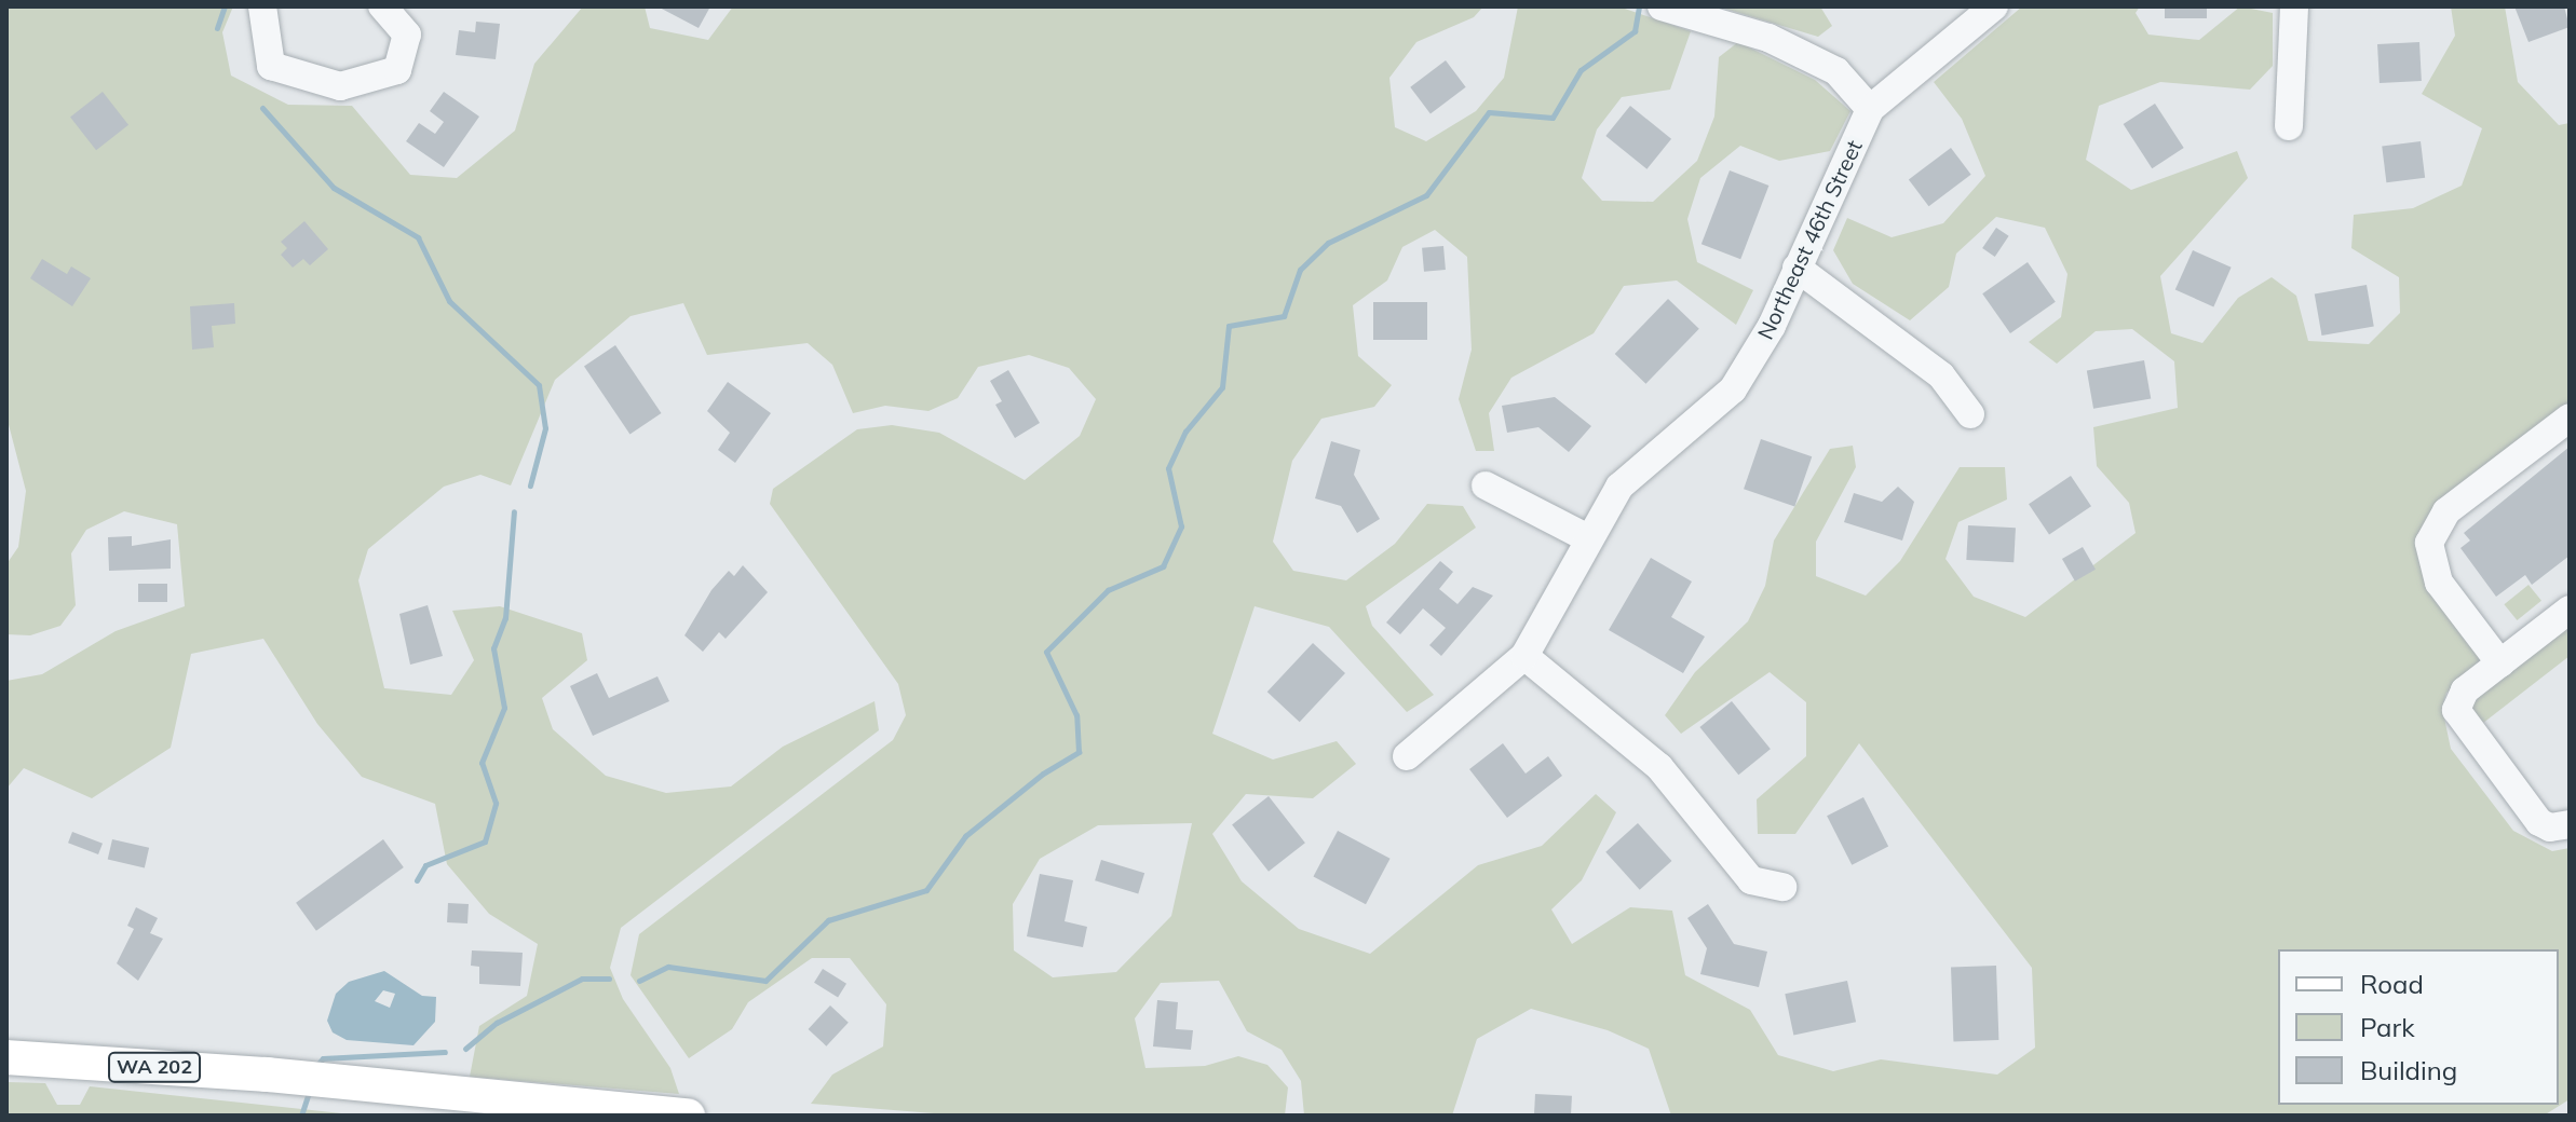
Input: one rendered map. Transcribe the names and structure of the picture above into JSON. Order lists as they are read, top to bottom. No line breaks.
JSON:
{"streets":{"main road":["WA 202"],"street":["Northeast 46th Street"]},"legend":["Road","Park","Building"]}
